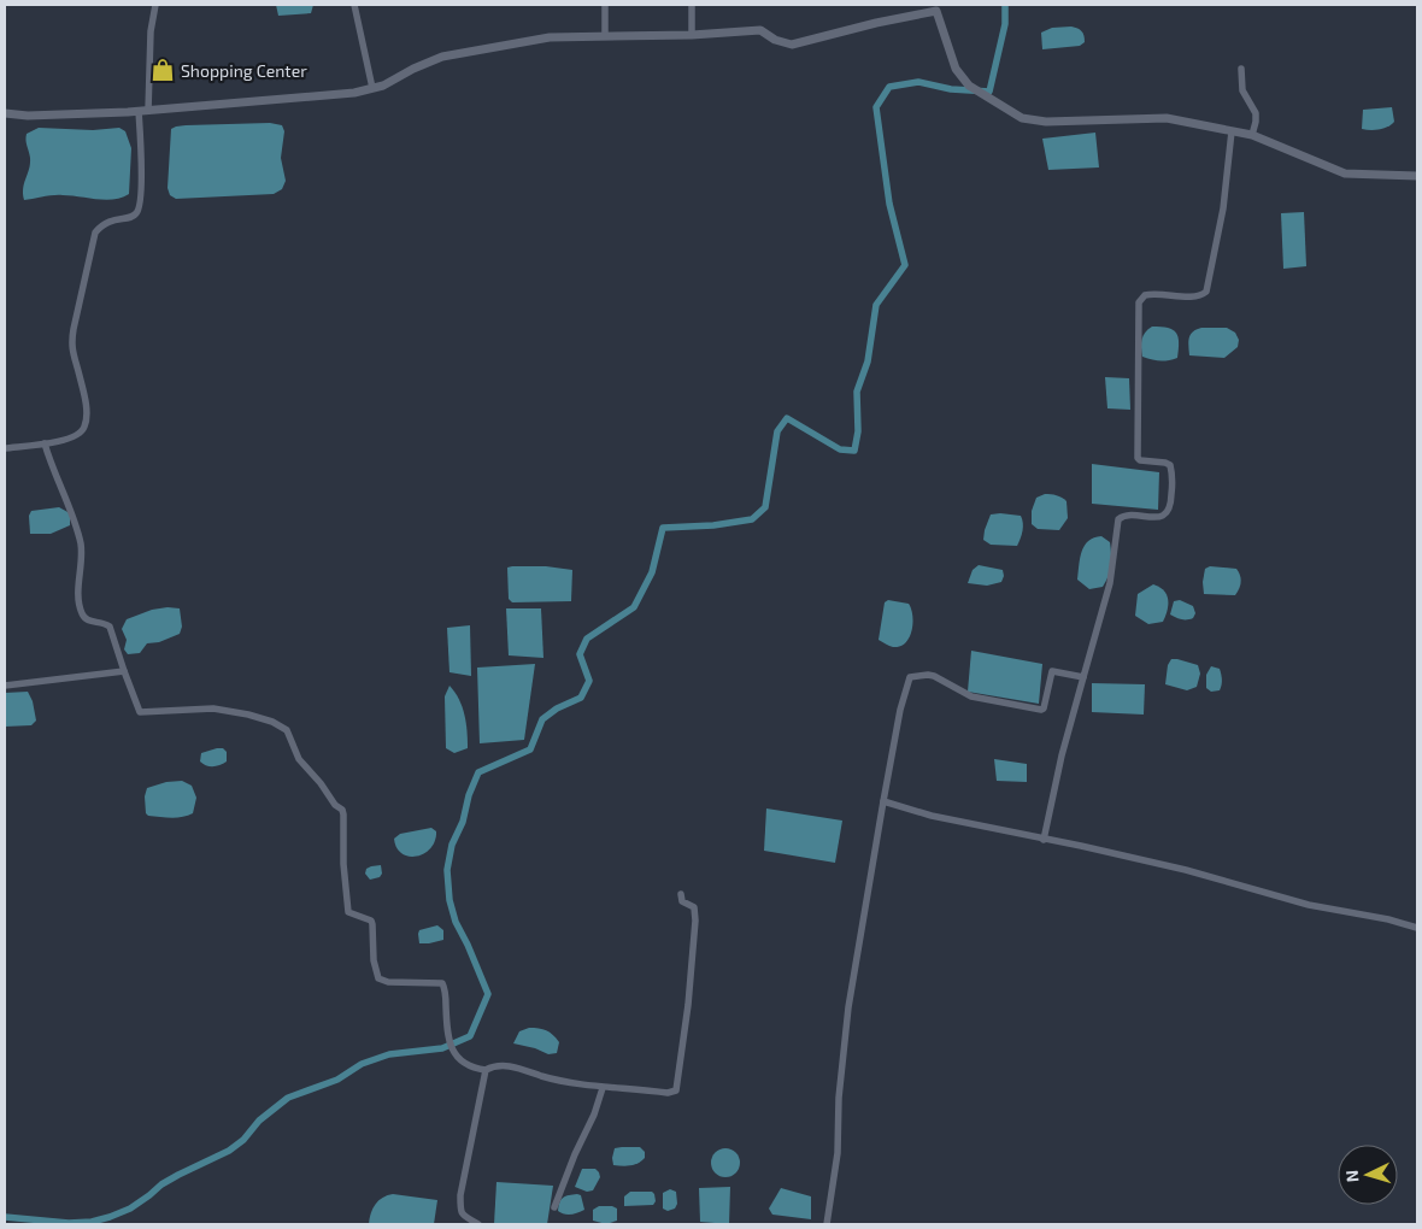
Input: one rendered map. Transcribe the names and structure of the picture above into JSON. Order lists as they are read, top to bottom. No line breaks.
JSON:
{"places":{"shop":["Shopping Center"]},"north":"left"}
